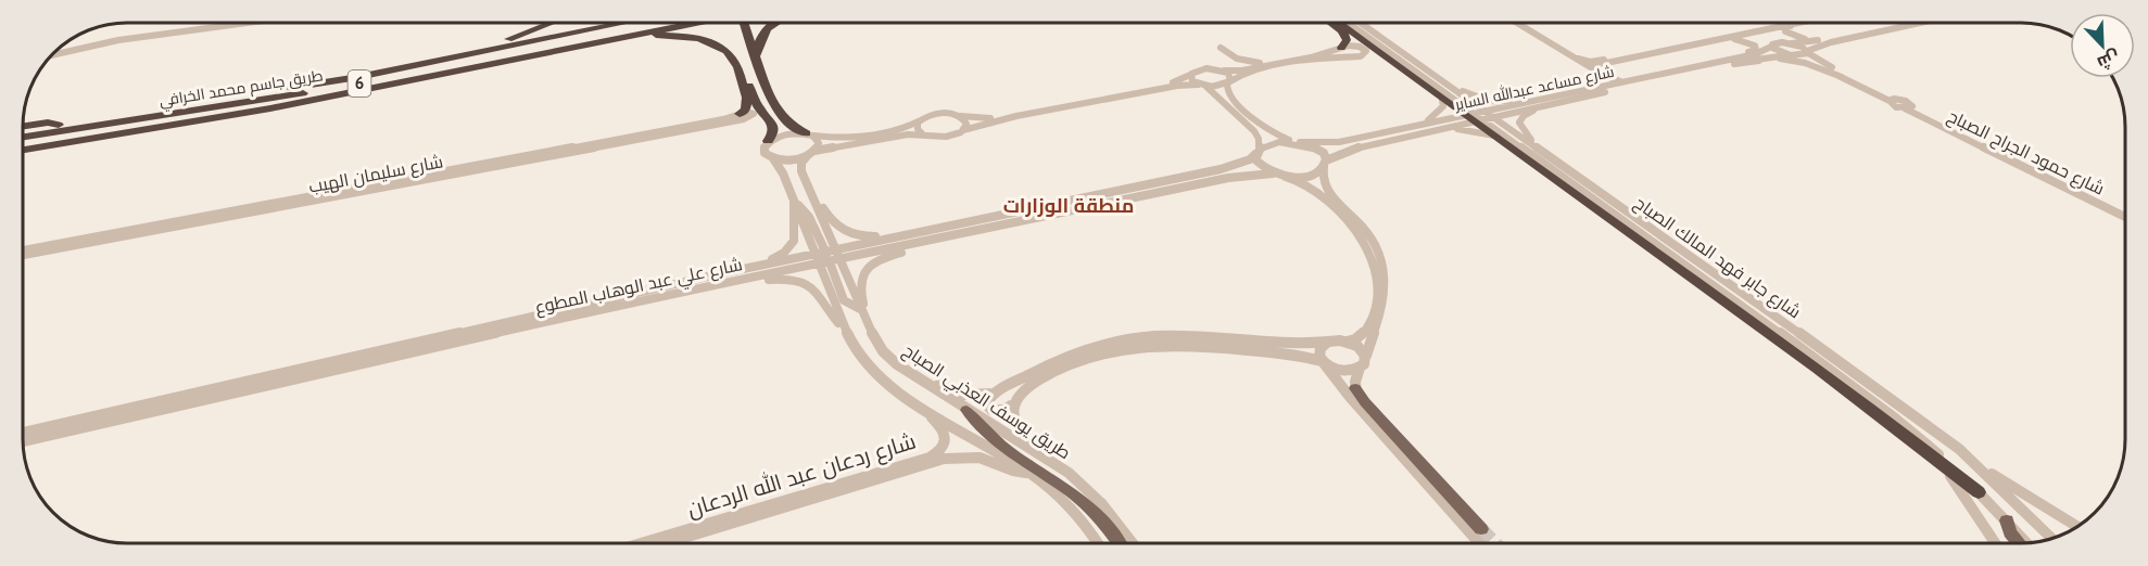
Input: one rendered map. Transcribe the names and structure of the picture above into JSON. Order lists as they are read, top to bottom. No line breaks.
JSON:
{"streets":{"highway":["6","طريق جاسم محمد الخرافي"],"street":["شارع مساعد عبدالله الساير","شارع حمود الجراح الصباح","شارع سليمان الهيب","شارع جابر فهد المالك الصباح","شارع علي عبد الوهاب المطوع","طريق يوسف العذبي الصباح","شارع ردعان عبد الله الردعان"]},"crossings":[["شارع مساعد عبدالله الساير","شارع جابر فهد المالك الصباح"],["شارع علي عبد الوهاب المطوع","طريق يوسف العذبي الصباح"]],"districts":["منطقة الوزارات"],"north":"bottom right"}
